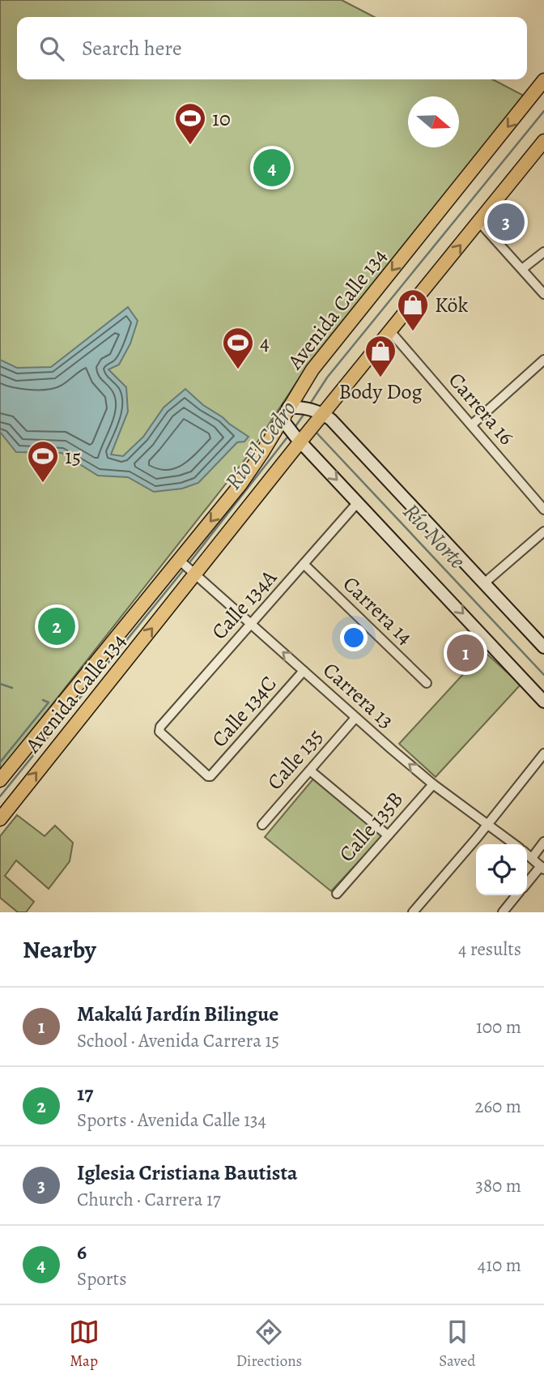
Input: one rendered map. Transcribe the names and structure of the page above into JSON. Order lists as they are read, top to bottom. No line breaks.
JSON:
{"streets":{"main road":["Avenida Calle 134"],"street":["Carrera 16","Calle 134A","Carrera 14","Carrera 13","Calle 134C","Calle 135","Calle 135B"]},"crossings":[["Avenida Calle 134","Carrera 16"],["Avenida Calle 134","Carrera 13"],["Calle 134A","Carrera 14"],["Calle 134A","Carrera 13"],["Calle 134A","Calle 134C"],["Carrera 13","Calle 134C"],["Carrera 13","Calle 135"],["Carrera 13","Calle 135B"]],"water":["Río El Cedro","Río Norte"],"places":{"sports":["10","4","15"],"shop":["Kök","Body Dog"]},"north":"right","page":{"search":"Search here","pins":["4","3","2","1"],"heading":["Nearby","4 results"],"list":[{"mark":"1","name":"Makalú Jardín Bilingue","note":"School · Avenida Carrera 15","value":"100 m"},{"mark":"2","name":"17","note":"Sports · Avenida Calle 134","value":"260 m"},{"mark":"3","name":"Iglesia Cristiana Bautista","note":"Church · Carrera 17","value":"380 m"},{"mark":"4","name":"6","note":"Sports","value":"410 m"}],"nav":["Map","Directions","Saved"]}}
